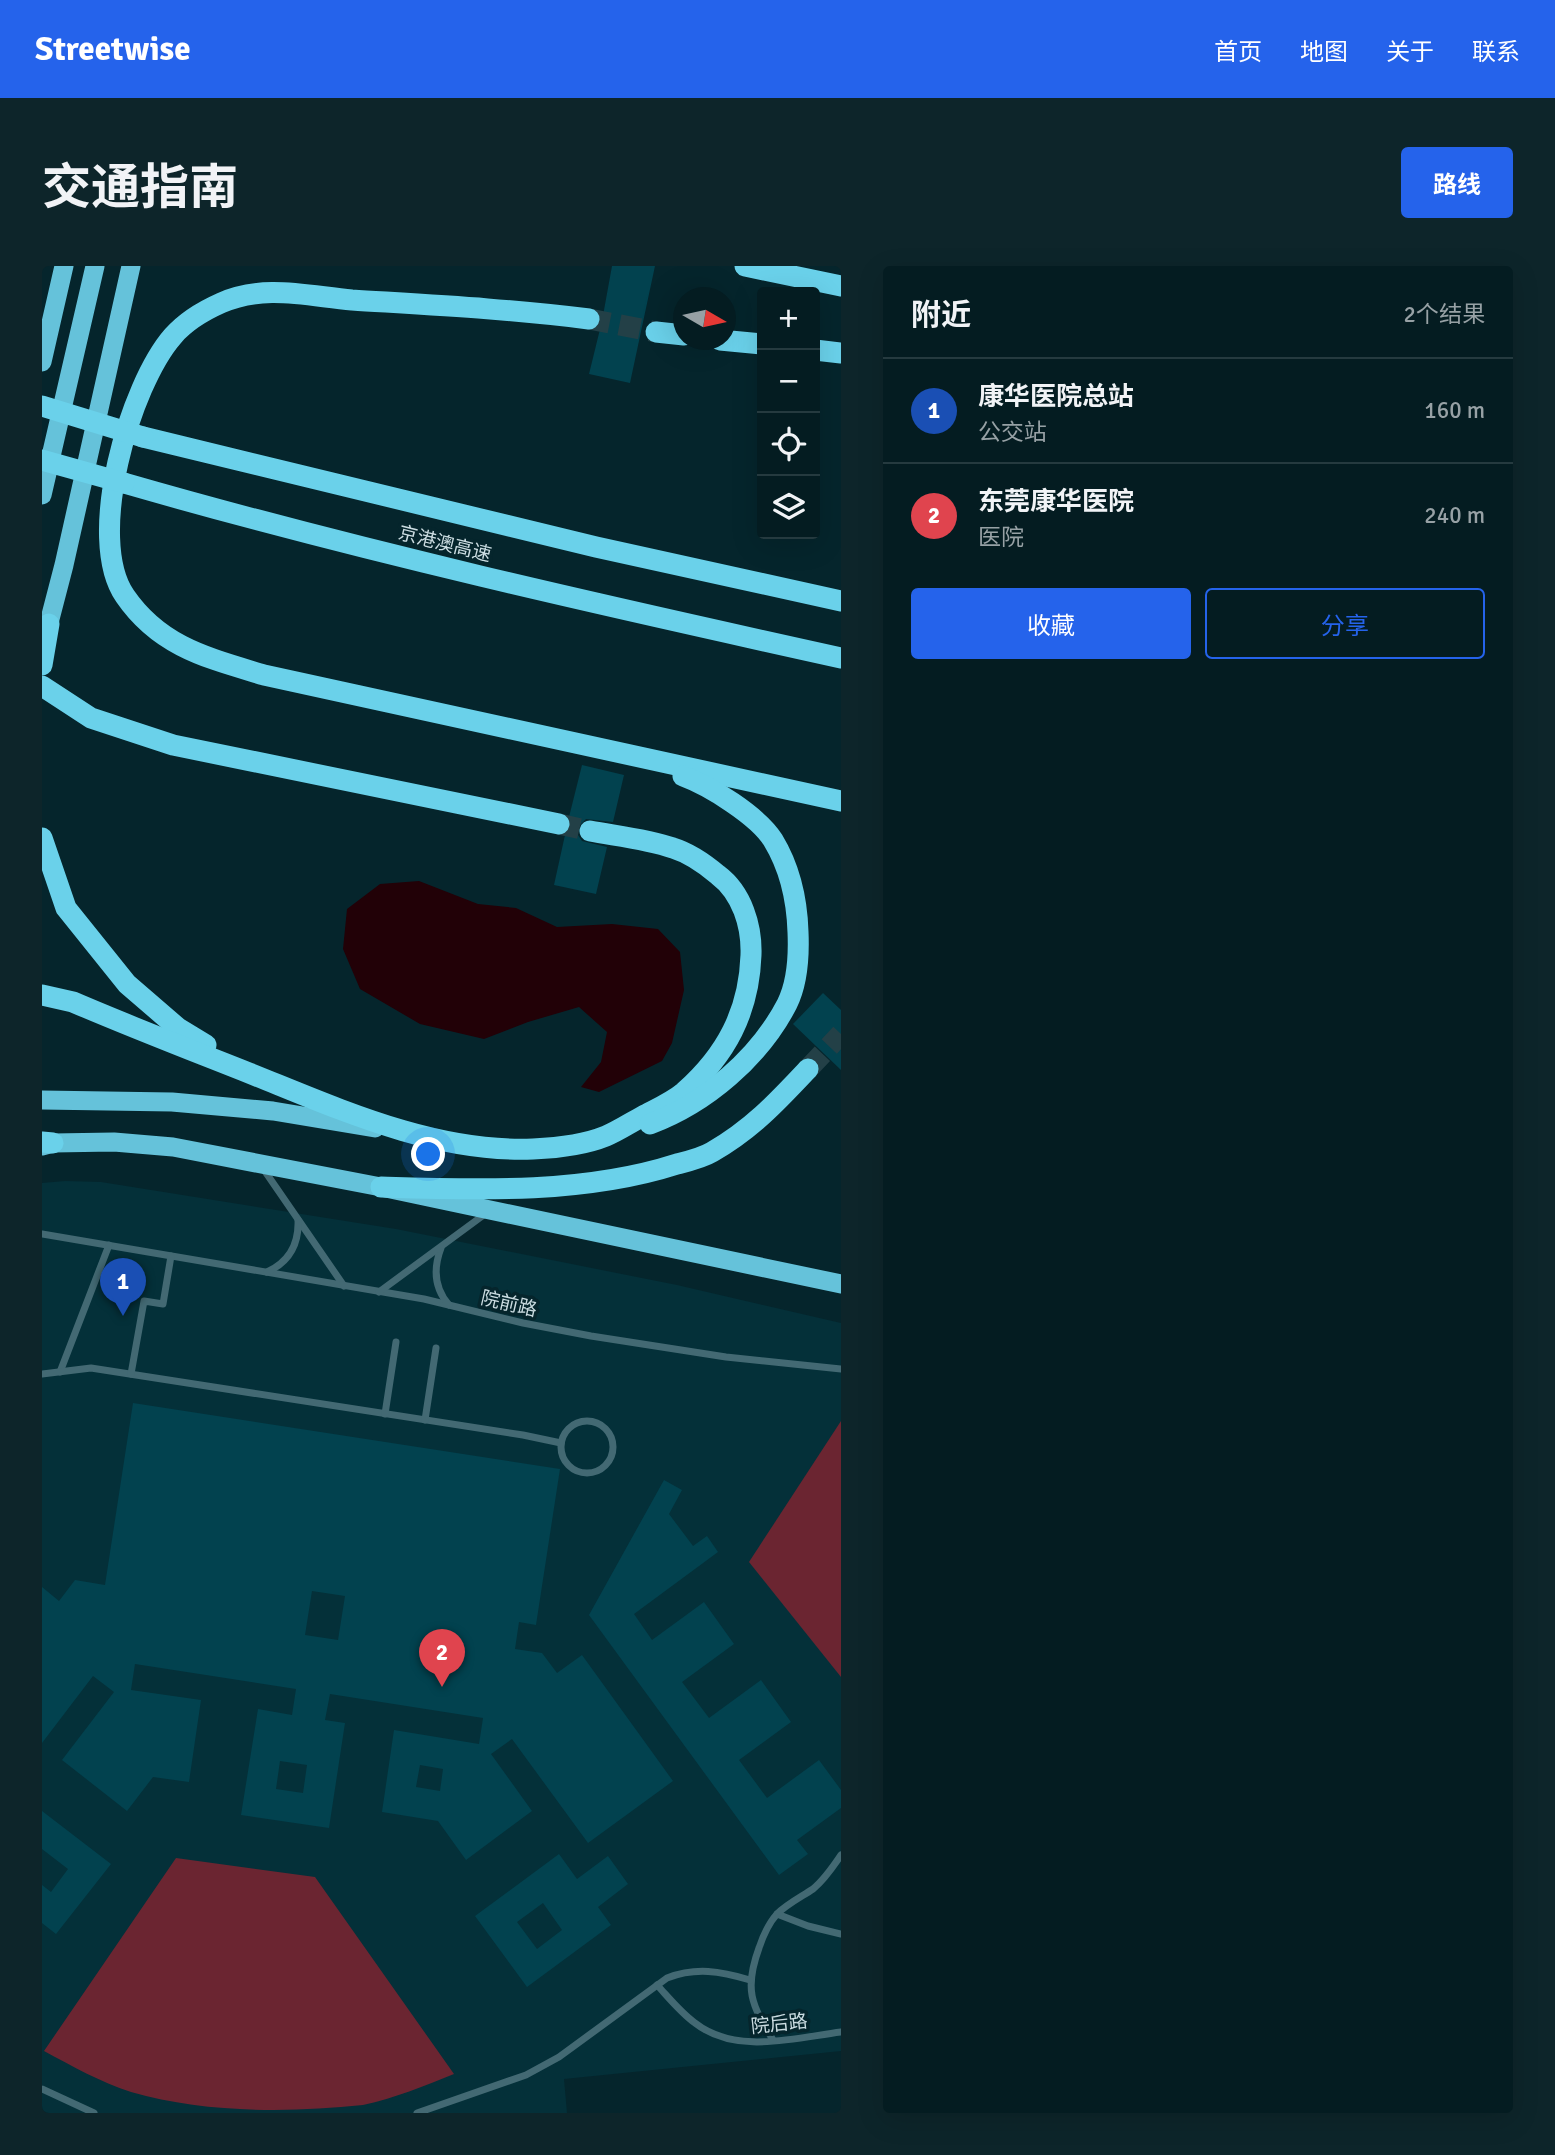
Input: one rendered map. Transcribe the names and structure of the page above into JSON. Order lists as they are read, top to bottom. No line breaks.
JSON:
{"streets":{"highway":["京港澳高速"],"lane":["院前路","院后路"]},"north":"right","page":{"header":"Streetwise","nav":["首页","地图","关于","联系"],"title":"交通指南","buttons":["路线",["收藏","分享"]],"heading":["附近","2个结果"],"map_buttons":["+","−"],"list":[{"mark":"1","name":"康华医院总站","note":"公交站","value":"160 m"},{"mark":"2","name":"东莞康华医院","note":"医院","value":"240 m"}],"pins":["1","2"]}}
